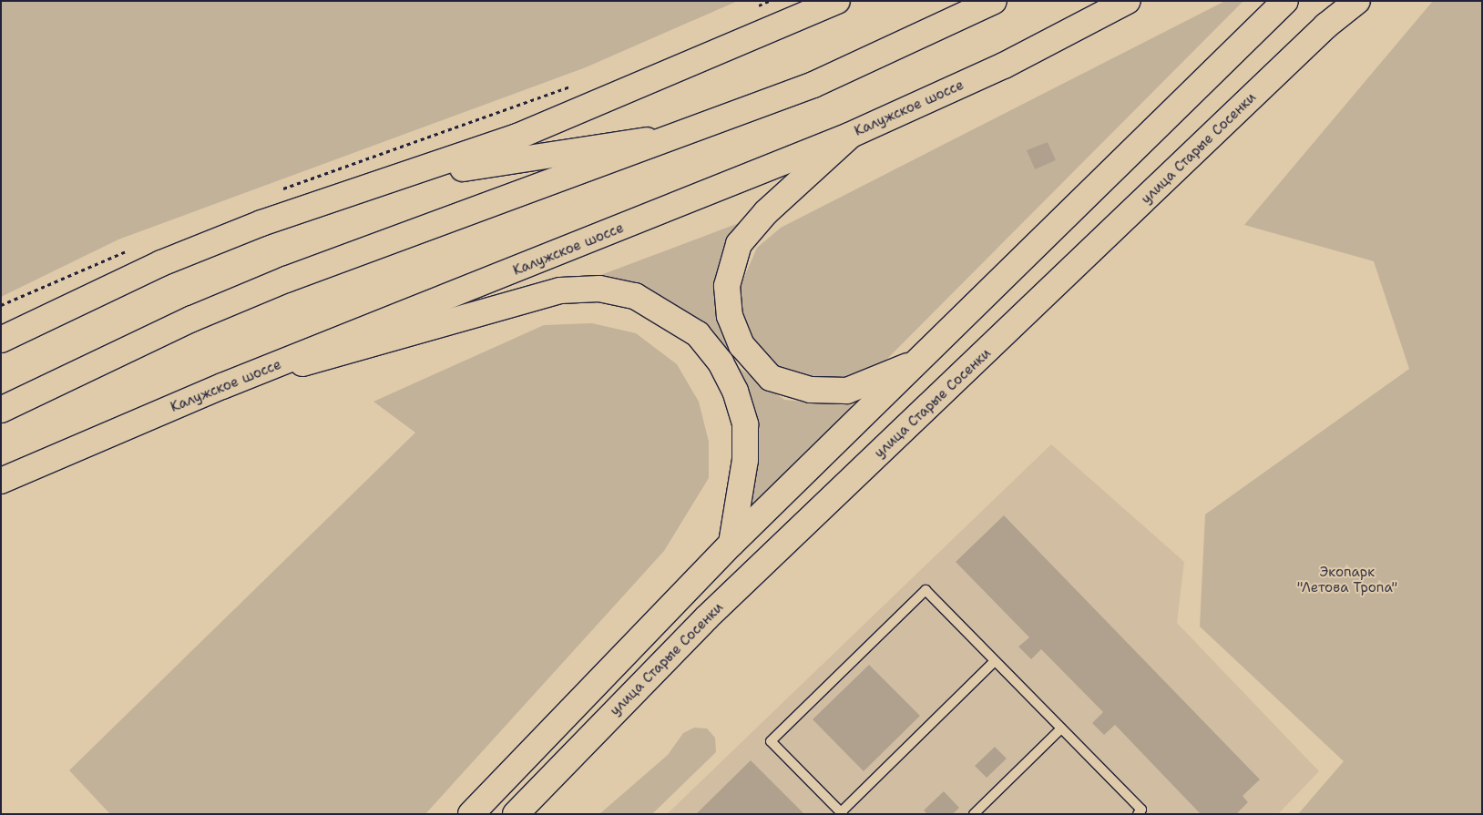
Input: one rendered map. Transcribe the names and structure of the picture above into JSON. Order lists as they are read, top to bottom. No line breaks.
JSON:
{"streets":{"main road":["Калужское шоссе","улица Старые Сосенки"]},"parks":["Экопарк \"Летова Тропа\""]}
